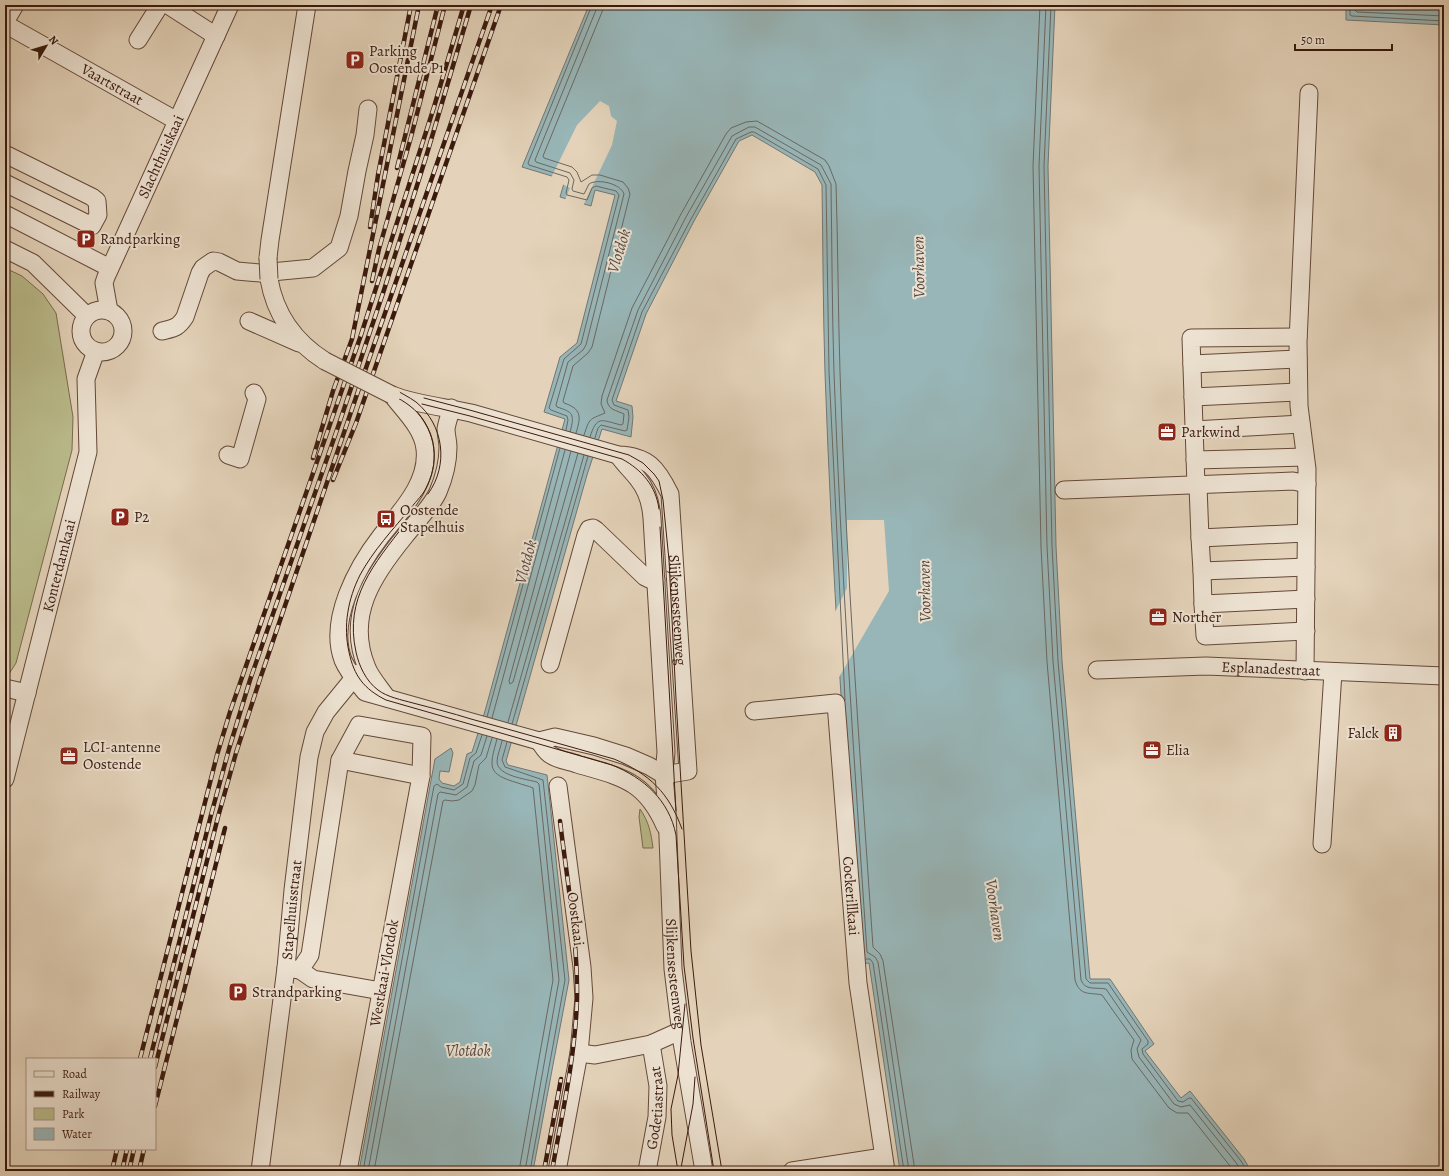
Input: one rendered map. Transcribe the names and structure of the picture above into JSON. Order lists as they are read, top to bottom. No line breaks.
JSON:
{"streets":{"street":["Vaartstraat","Slachthuiskaai","Konterdamkaai","Slijkensesteenweg","Esplanadestraat","Cockerillkaai","Stapelhuisstraat","Oostkaai","Westkaai-Vlotdok","Godetiastraat"]},"crossings":[["Vaartstraat","Slachthuiskaai"],["Slachthuiskaai","Konterdamkaai"]],"water":["Vlotdok","Voorhaven"],"places":{"parking":["Parking Oostende P1","Randparking","P2","Strandparking"],"office":["Parkwind","Norther","Elia","LCI-antenne Oostende"],"bus stop":["Oostende Stapelhuis"],"building":["Falck"]},"legend":["Road","Railway","Park","Water"],"scale_bar":"50 m","north":"top right"}
